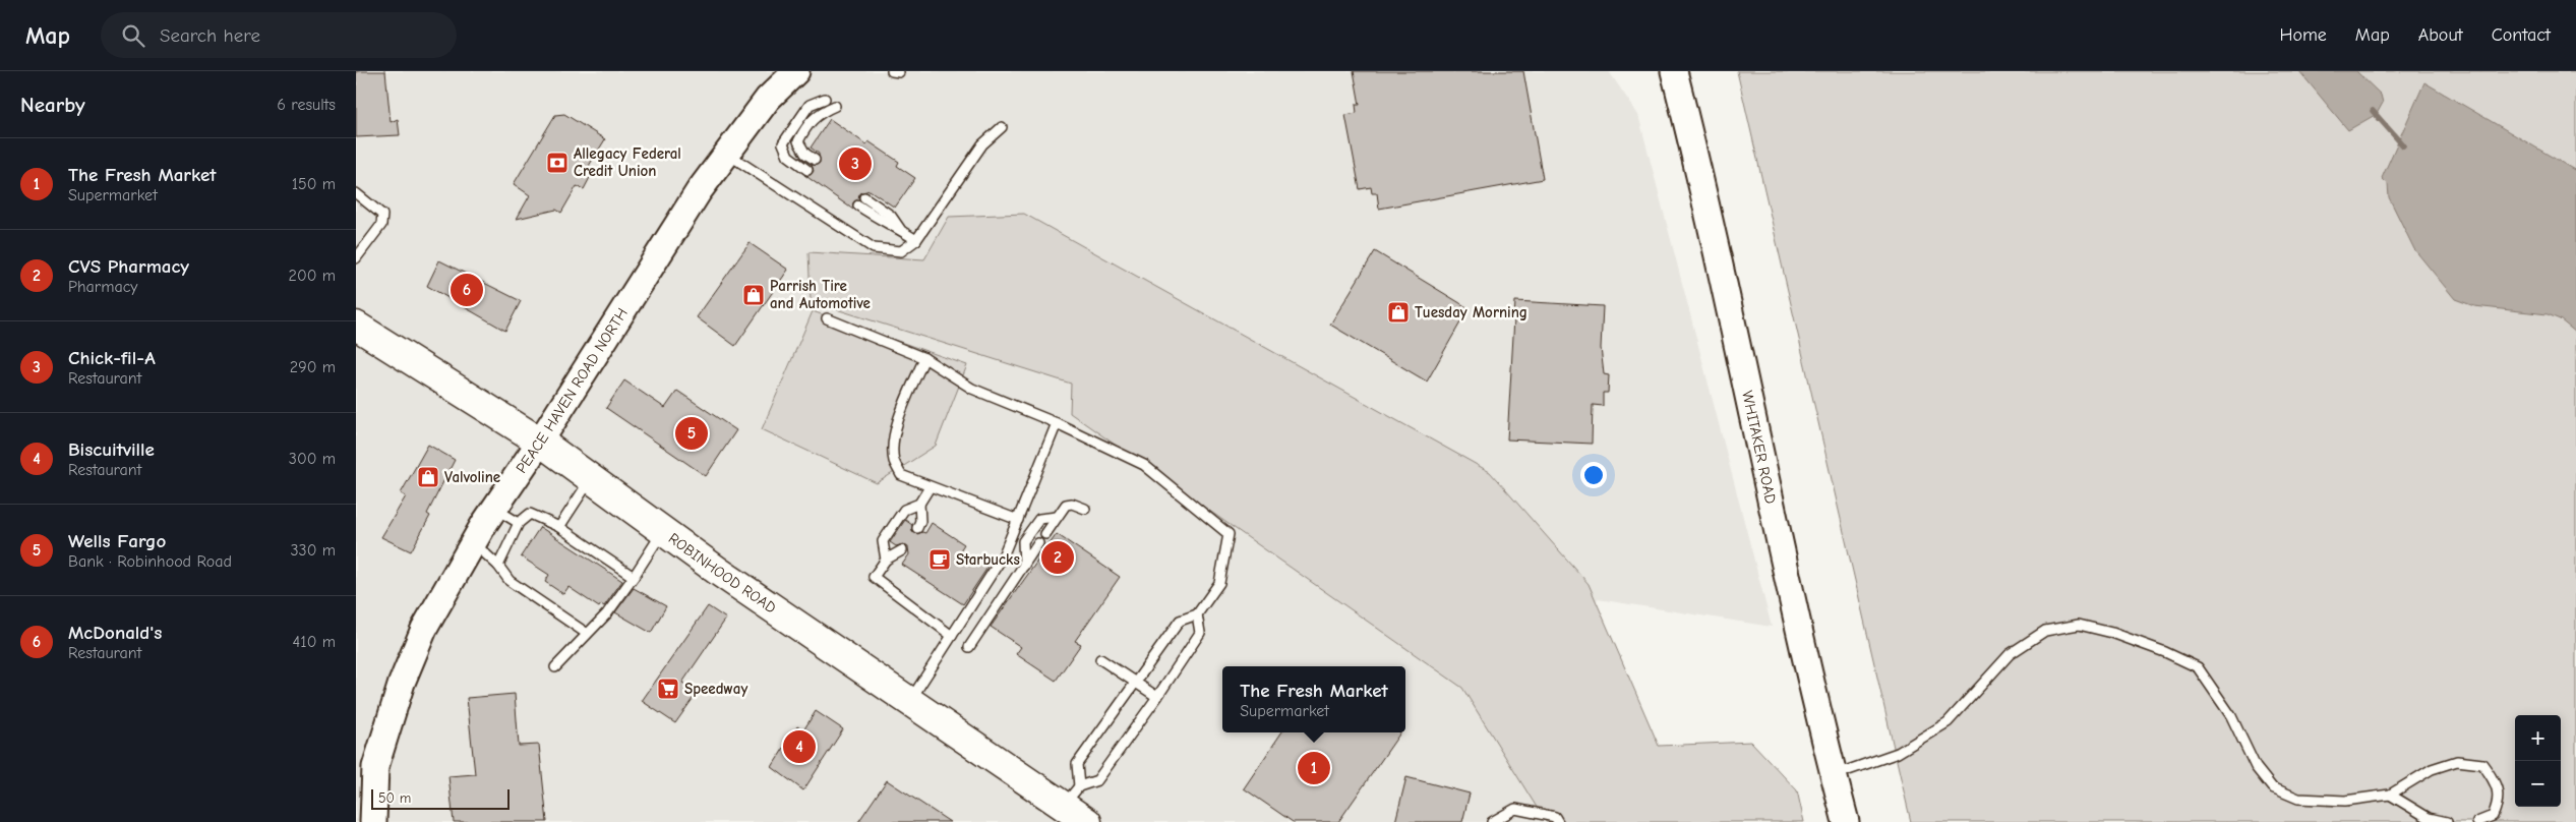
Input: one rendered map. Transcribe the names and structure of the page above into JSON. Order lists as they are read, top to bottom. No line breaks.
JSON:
{"streets":{"main road":["PEACE HAVEN ROAD NORTH","WHITAKER ROAD","ROBINHOOD ROAD"]},"crossings":[["PEACE HAVEN ROAD NORTH","ROBINHOOD ROAD"]],"places":{"bank":["Allegacy Federal Credit Union"],"shop":["Parrish Tire and Automotive","Tuesday Morning","Valvoline"],"cafe":["Starbucks"],"supermarket":["Speedway"]},"scale_bar":"50 m","page":{"header":"Map","search":"Search here","nav":["Home","Map","About","Contact"],"heading":["Nearby","6 results"],"list":[{"mark":"1","name":"The Fresh Market","note":"Supermarket","value":"150 m"},{"mark":"2","name":"CVS Pharmacy","note":"Pharmacy","value":"200 m"},{"mark":"3","name":"Chick-fil-A","note":"Restaurant","value":"290 m"},{"mark":"4","name":"Biscuitville","note":"Restaurant","value":"300 m"},{"mark":"5","name":"Wells Fargo","note":"Bank · Robinhood Road","value":"330 m"},{"mark":"6","name":"McDonald's","note":"Restaurant","value":"410 m"}],"pins":["3","6","5","2","4","1"],"popup":["The Fresh Market","Supermarket"],"map_buttons":["+","−"],"scale":"50 m"}}
